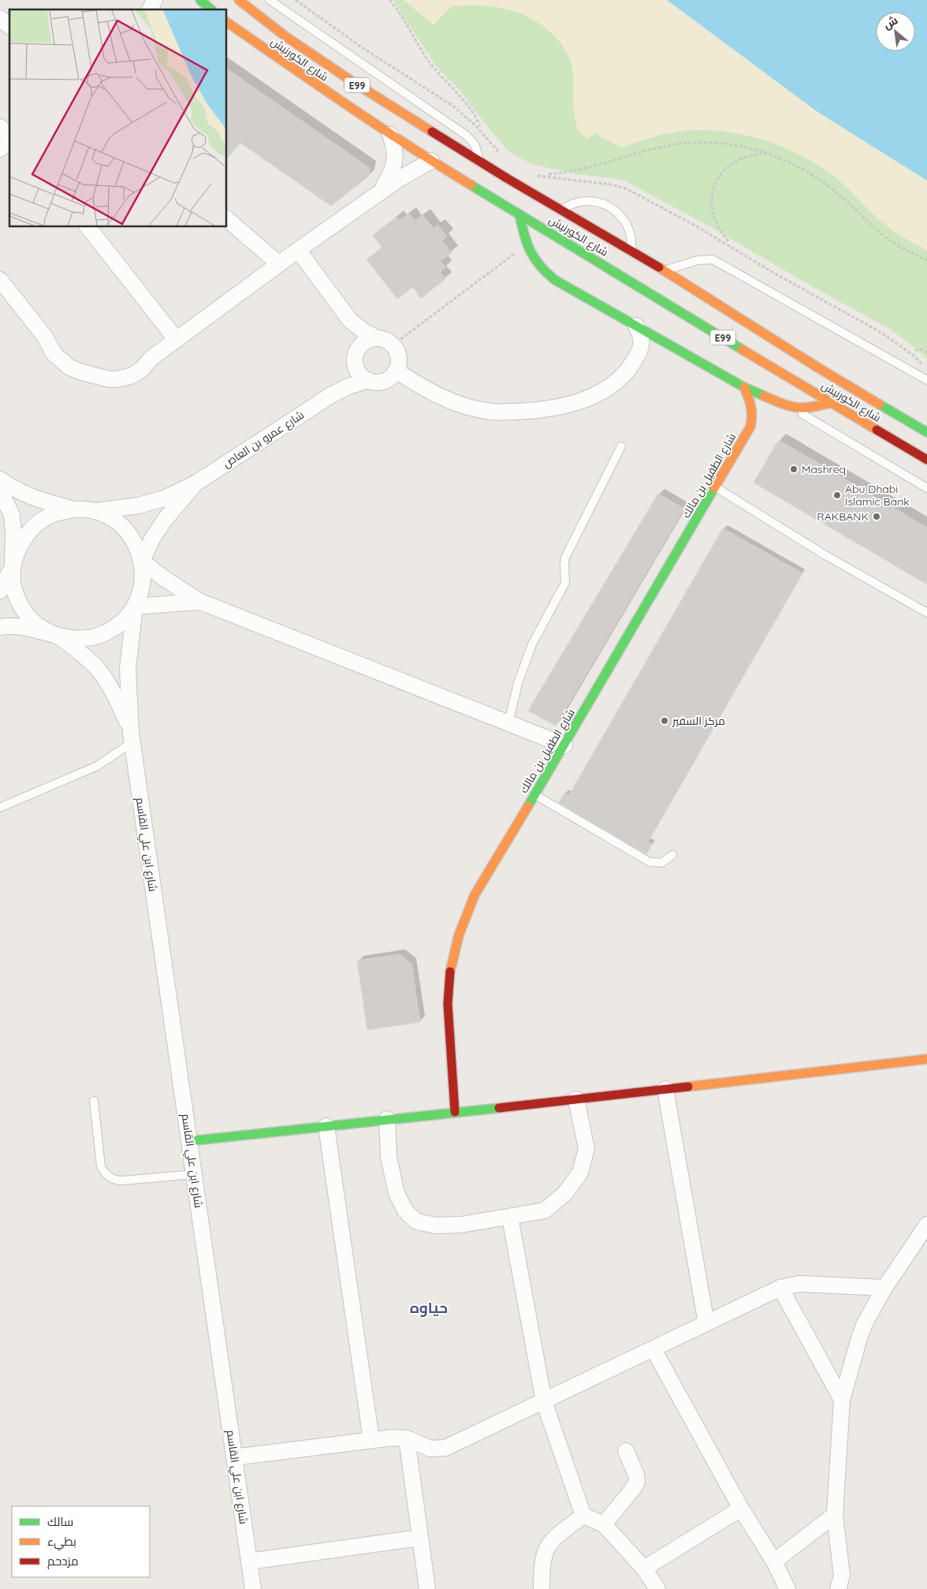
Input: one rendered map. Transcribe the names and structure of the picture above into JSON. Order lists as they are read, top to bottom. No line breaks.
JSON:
{"streets":{"main road":["شارع الكورنيش","E99","شارع الطفيل بن مالك"],"street":["شارع عمرو بن العاص","شارع ابن علي القاسم"]},"crossings":[["شارع عمرو بن العاص","شارع ابن علي القاسم"]],"districts":["حياوه"],"places":["Mashreq","Abu Dhabi Islamic Bank","RAKBANK","مركز السفير"],"legend":["سالك","بطيء","مزدحم"],"north":"top left"}
